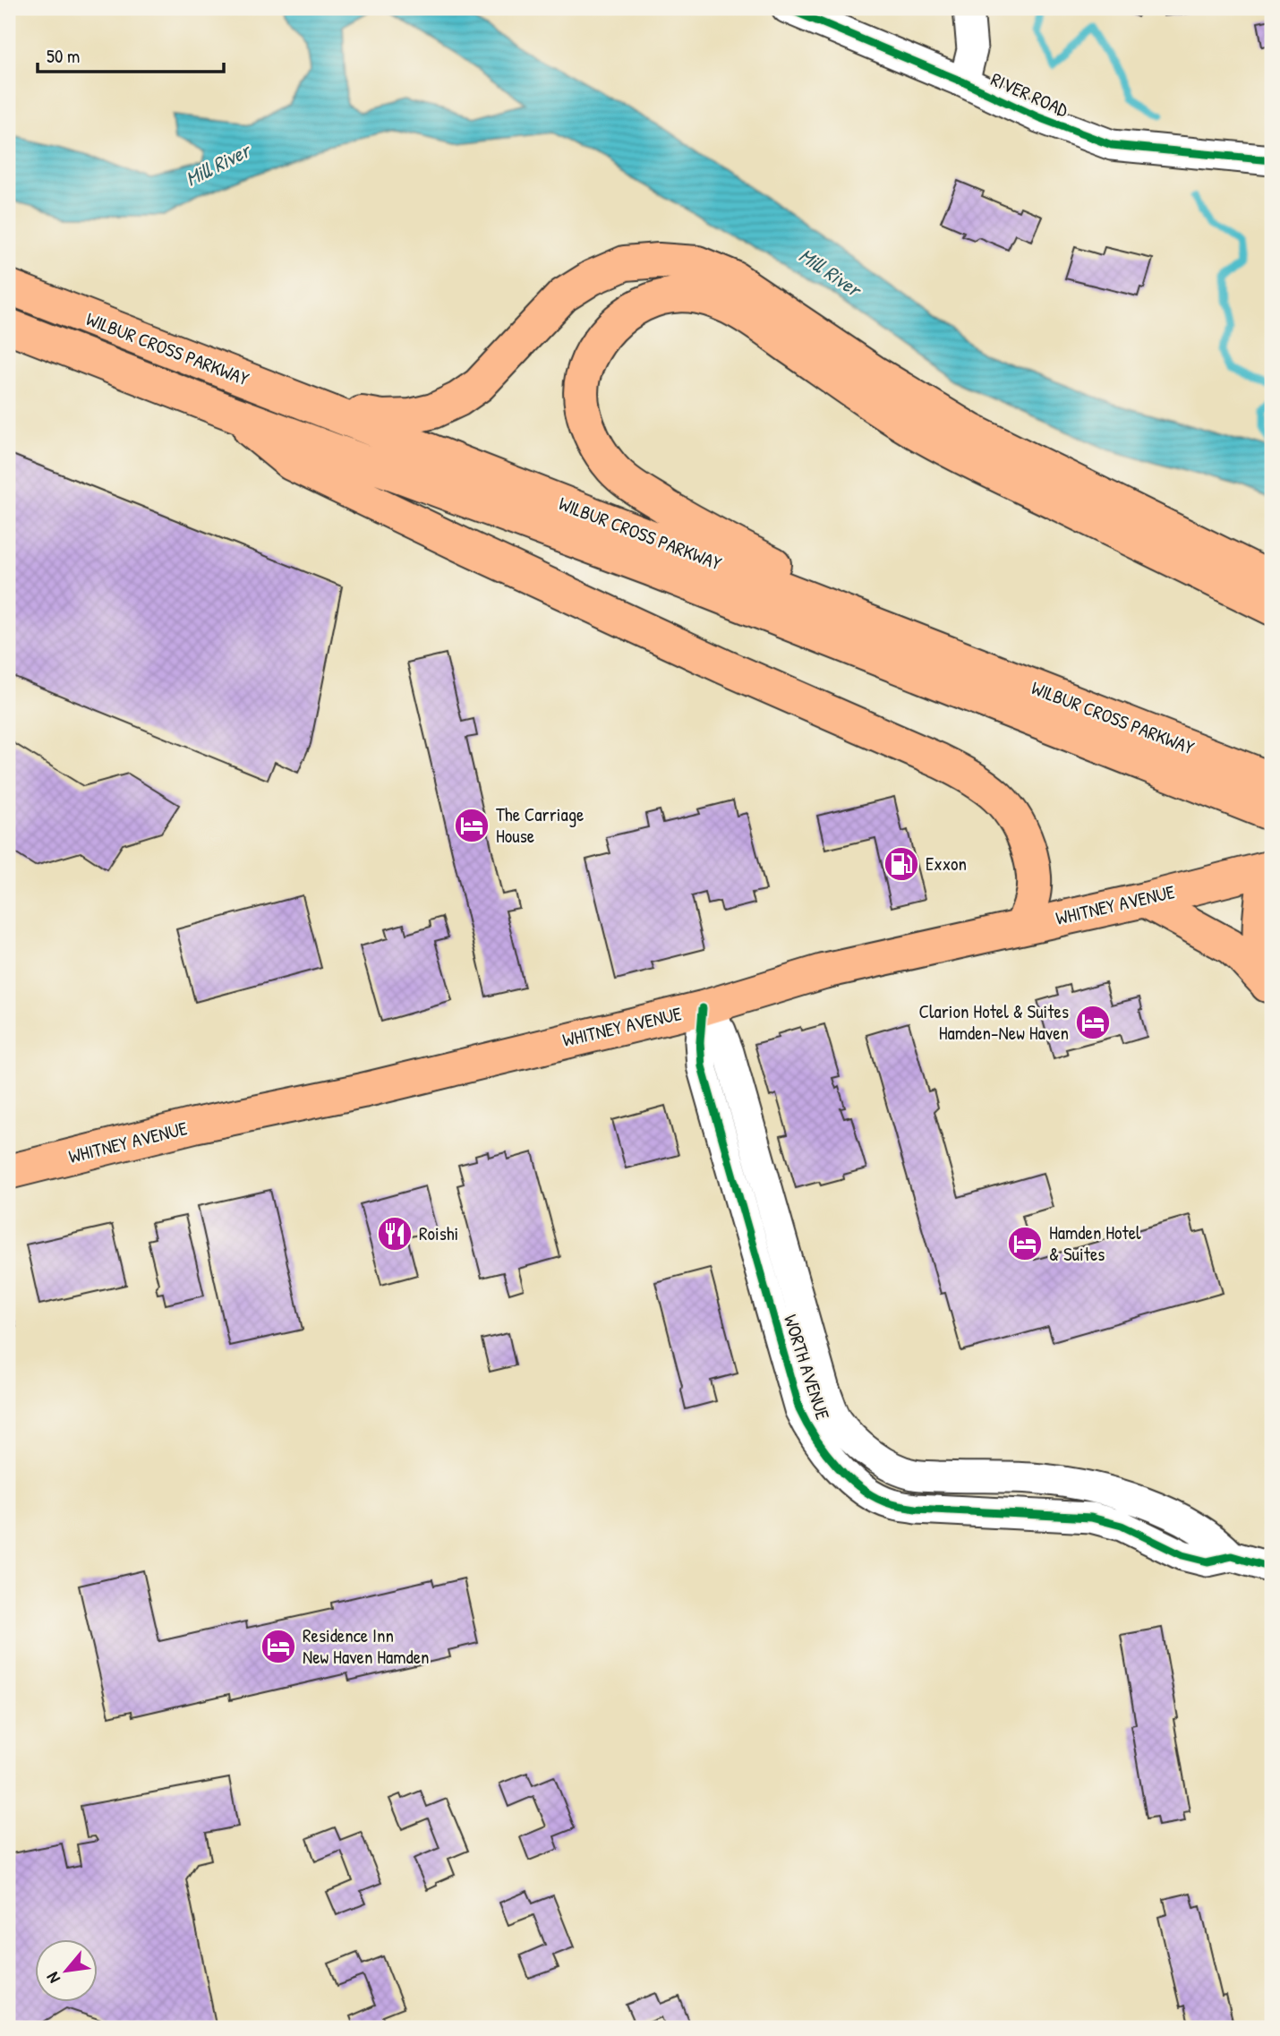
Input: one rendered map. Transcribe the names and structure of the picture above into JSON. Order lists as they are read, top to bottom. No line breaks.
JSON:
{"streets":{"main road":["WILBUR CROSS PARKWAY","WHITNEY AVENUE"],"street":["RIVER ROAD","WORTH AVENUE"]},"crossings":[["WHITNEY AVENUE","WORTH AVENUE"]],"water":["Mill River"],"places":{"hotel":["The Carriage House","Clarion Hotel & Suites Hamden-New Haven","Hamden Hotel & Suites","Residence Inn New Haven Hamden"],"fuel station":["Exxon"],"restaurant":["Roishi"]},"scale_bar":"50 m","north":"bottom left"}
